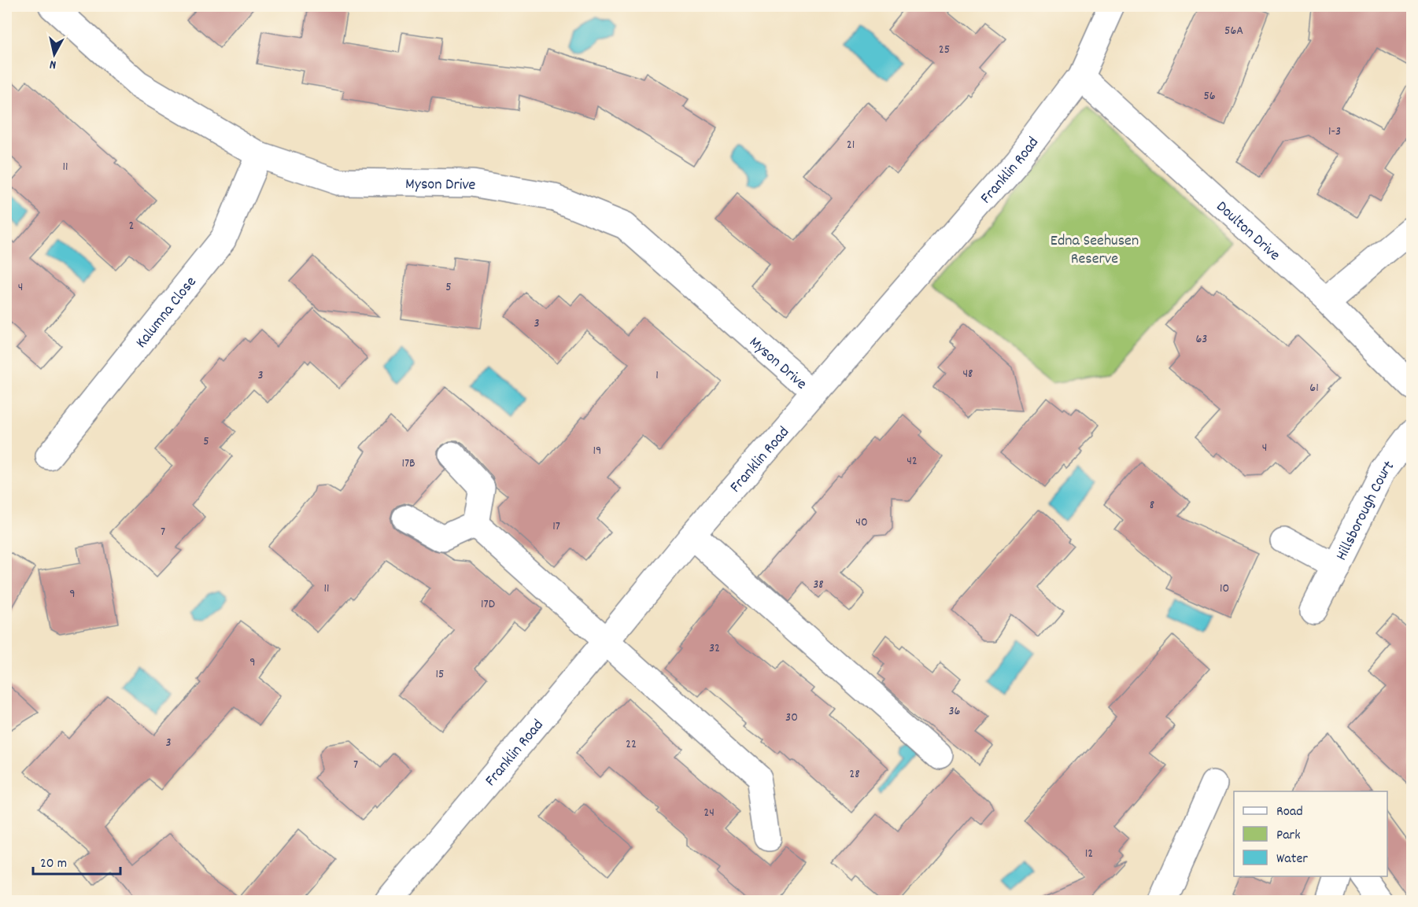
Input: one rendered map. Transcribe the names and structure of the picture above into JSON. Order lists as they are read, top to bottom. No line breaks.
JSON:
{"streets":{"street":["Franklin Road","Myson Drive","Doulton Drive","Kalumna Close","Hillsborough Court"]},"crossings":[["Franklin Road","Myson Drive"],["Franklin Road","Doulton Drive"],["Myson Drive","Kalumna Close"]],"parks":["Edna Seehusen Reserve"],"house_numbers":["56A","25","56","1-3","21","11","2","4","5","3","63","48","3","1","61","5","4","19","42","17B","8","40","17","7","38","11","10","9","17D","32","9","15","36","30","3","22","7","28","24","12"],"legend":["Road","Park","Water"],"scale_bar":"20 m","north":"bottom"}
